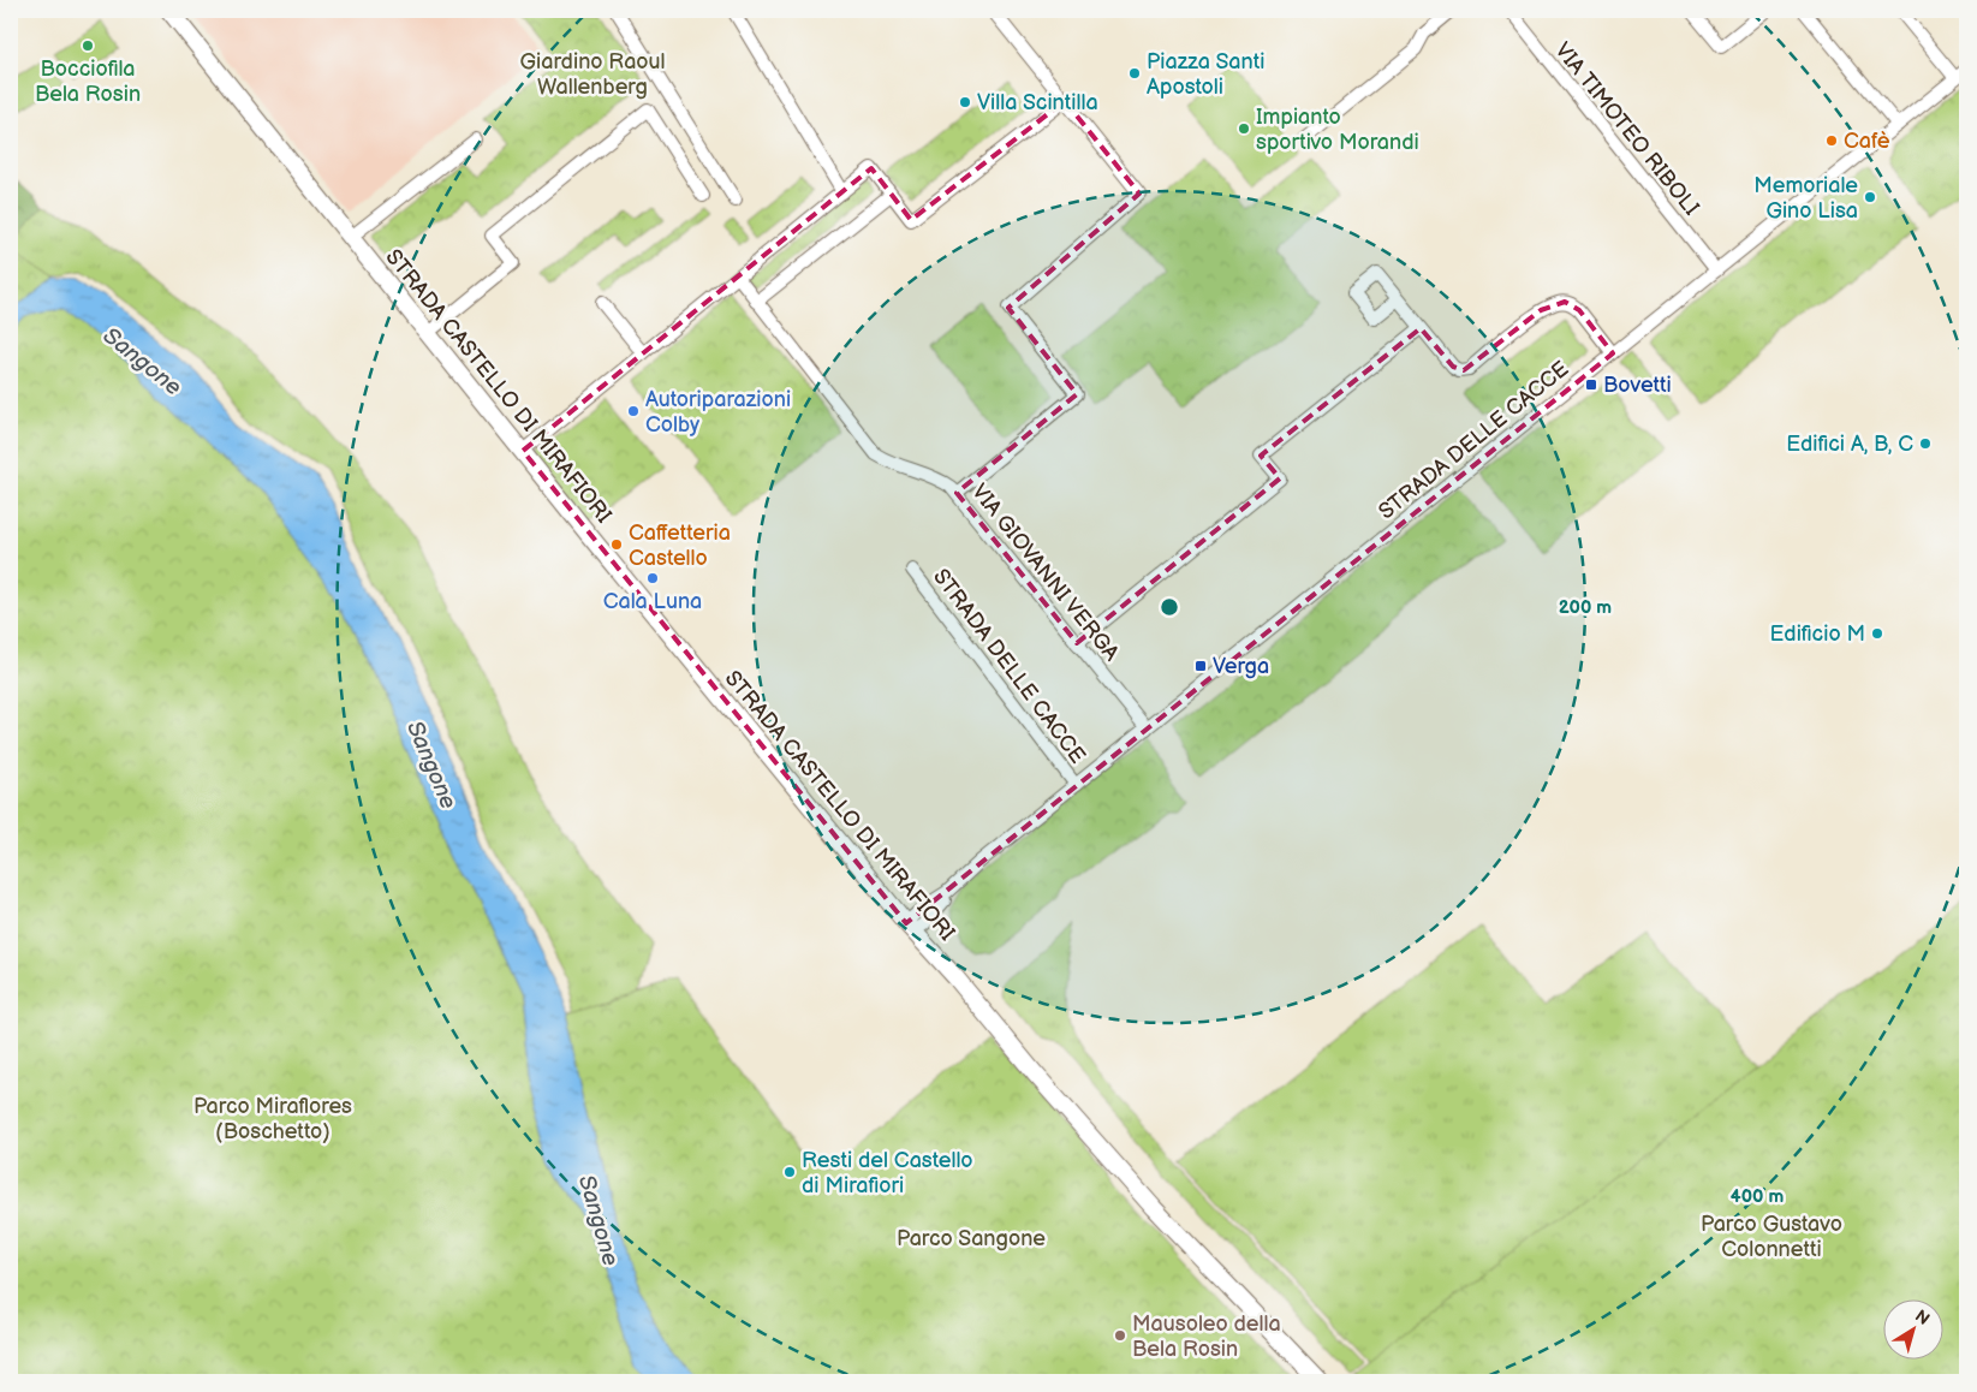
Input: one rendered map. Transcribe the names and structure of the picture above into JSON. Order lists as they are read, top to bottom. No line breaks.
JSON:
{"streets":{"street":["VIA TIMOTEO RIBOLI","STRADA CASTELLO DI MIRAFIORI","STRADA DELLE CACCE","VIA GIOVANNI VERGA"]},"crossings":[["VIA TIMOTEO RIBOLI","STRADA DELLE CACCE"],["STRADA CASTELLO DI MIRAFIORI","STRADA DELLE CACCE"],["STRADA DELLE CACCE","VIA GIOVANNI VERGA"]],"water":["Sangone"],"parks":["Giardino Raoul Wallenberg","Parco Miraflores (Boschetto)","Parco Gustavo Colonnetti","Parco Sangone"],"places":{"other":["Bocciofila Bela Rosin","Piazza Santi Apostoli","Villa Scintilla","Impianto sportivo Morandi","Cafè","Memoriale Gino Lisa","Autoriparazioni Colby","Edifici A, B, C","Caffetteria Castello","Cala Luna","Edificio M","Resti del Castello di Mirafiori","Mausoleo della Bela Rosin"],"transit":["Bovetti","Verga"]},"north":"top right","rings":["200 m","400 m"]}
